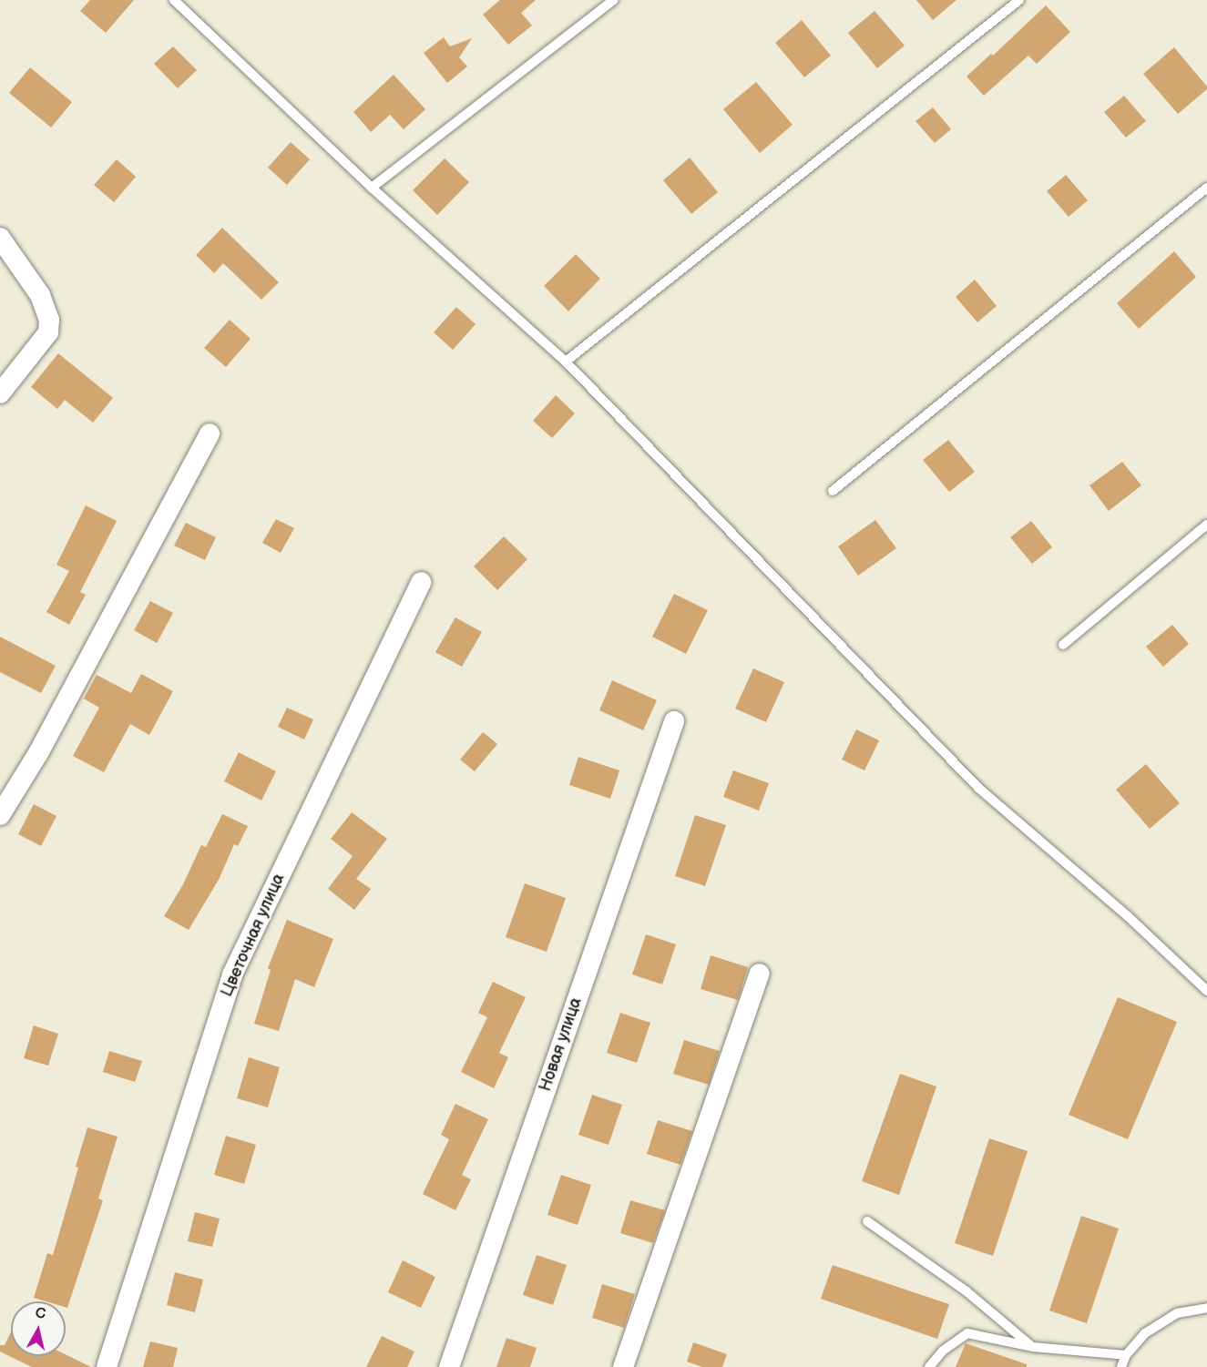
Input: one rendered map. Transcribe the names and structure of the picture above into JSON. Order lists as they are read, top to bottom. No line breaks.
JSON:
{"streets":{"street":["Цветочная улица","Новая улица"]},"north":"top"}
